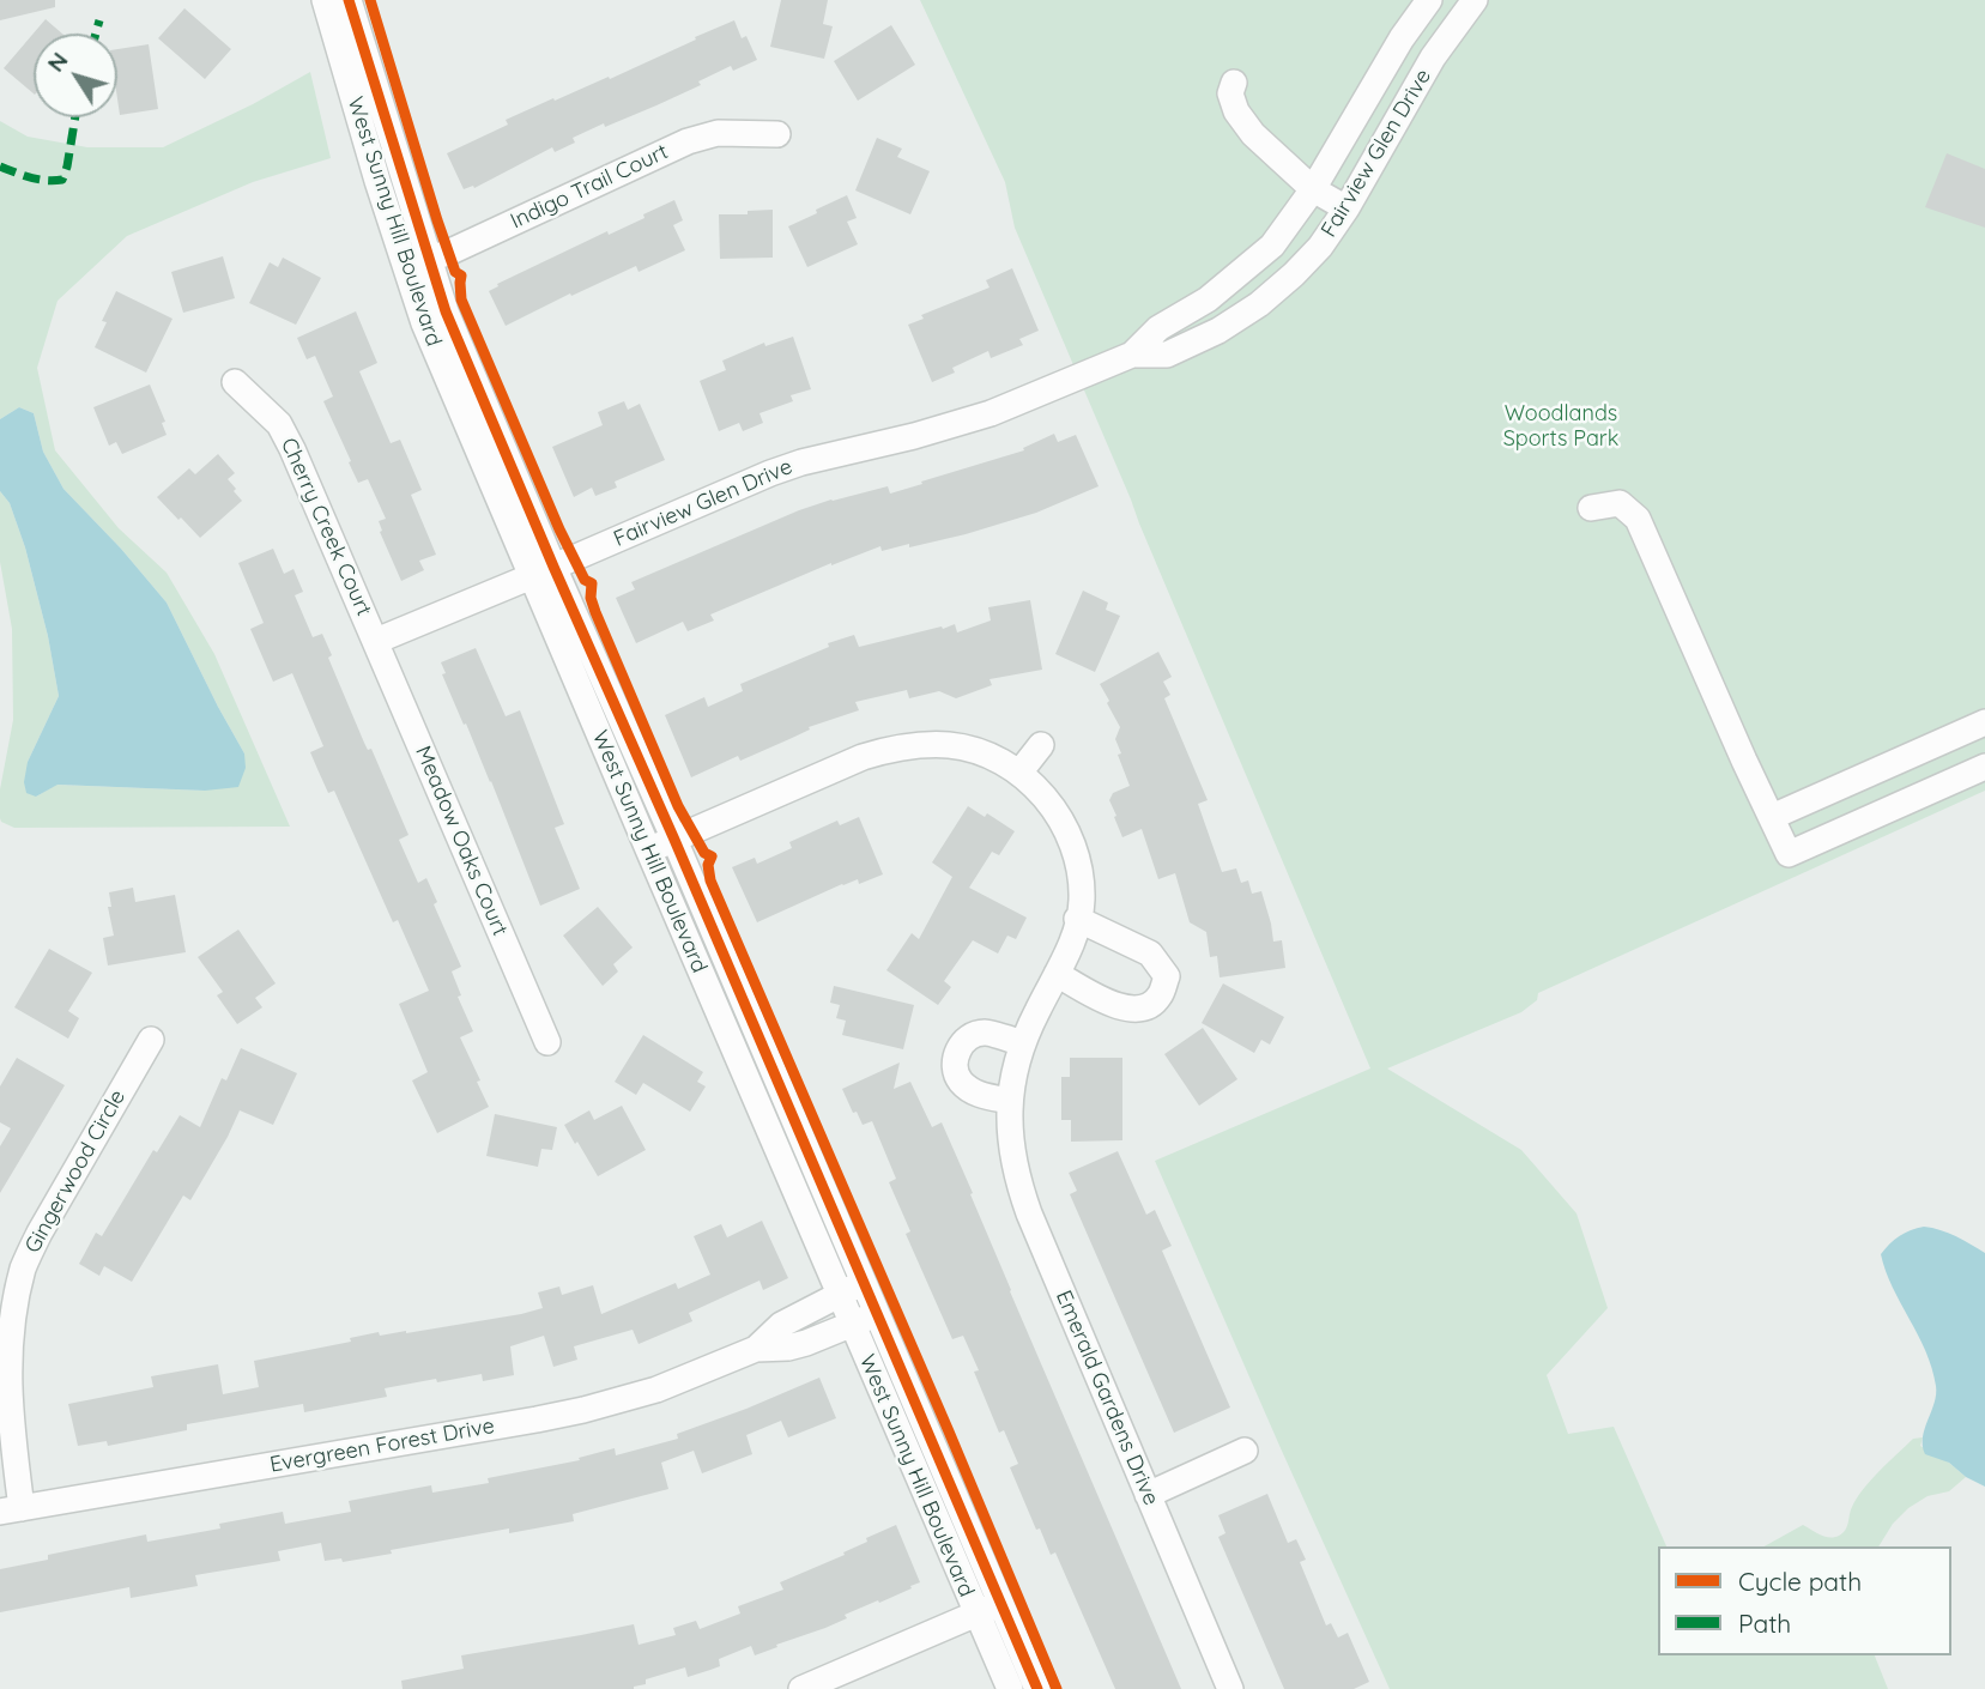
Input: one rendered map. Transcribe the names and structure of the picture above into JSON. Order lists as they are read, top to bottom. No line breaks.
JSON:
{"streets":{"street":["Fairview Glen Drive","Indigo Trail Court","West Sunny Hill Boulevard","Cherry Creek Court","Meadow Oaks Court","Gingerwood Circle","Emerald Gardens Drive","Evergreen Forest Drive"]},"crossings":[["Fairview Glen Drive","West Sunny Hill Boulevard"],["Fairview Glen Drive","Cherry Creek Court"],["Fairview Glen Drive","Meadow Oaks Court"],["Indigo Trail Court","West Sunny Hill Boulevard"],["West Sunny Hill Boulevard","Emerald Gardens Drive"],["West Sunny Hill Boulevard","Evergreen Forest Drive"],["Cherry Creek Court","Meadow Oaks Court"],["Gingerwood Circle","Evergreen Forest Drive"]],"parks":["Woodlands Sports Park"],"legend":["Cycle path","Path"],"north":"top left"}
